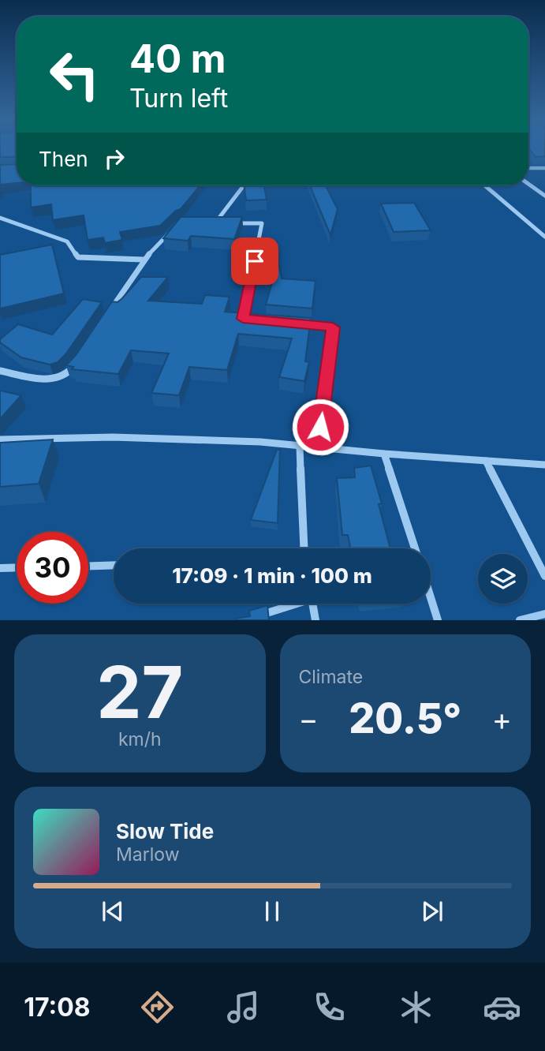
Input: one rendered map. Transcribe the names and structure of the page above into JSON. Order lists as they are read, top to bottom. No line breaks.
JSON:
{"page":{"turn":["40 m","Turn left"],"then":"Then","limit":"30","trip":"17:09 · 1 min · 100 m","tile":[["27","km/h"],"Climate"],"heat":["−","20.5°","+"],"song":["Slow Tide","Marlow"],"tabs":"17:08"}}
